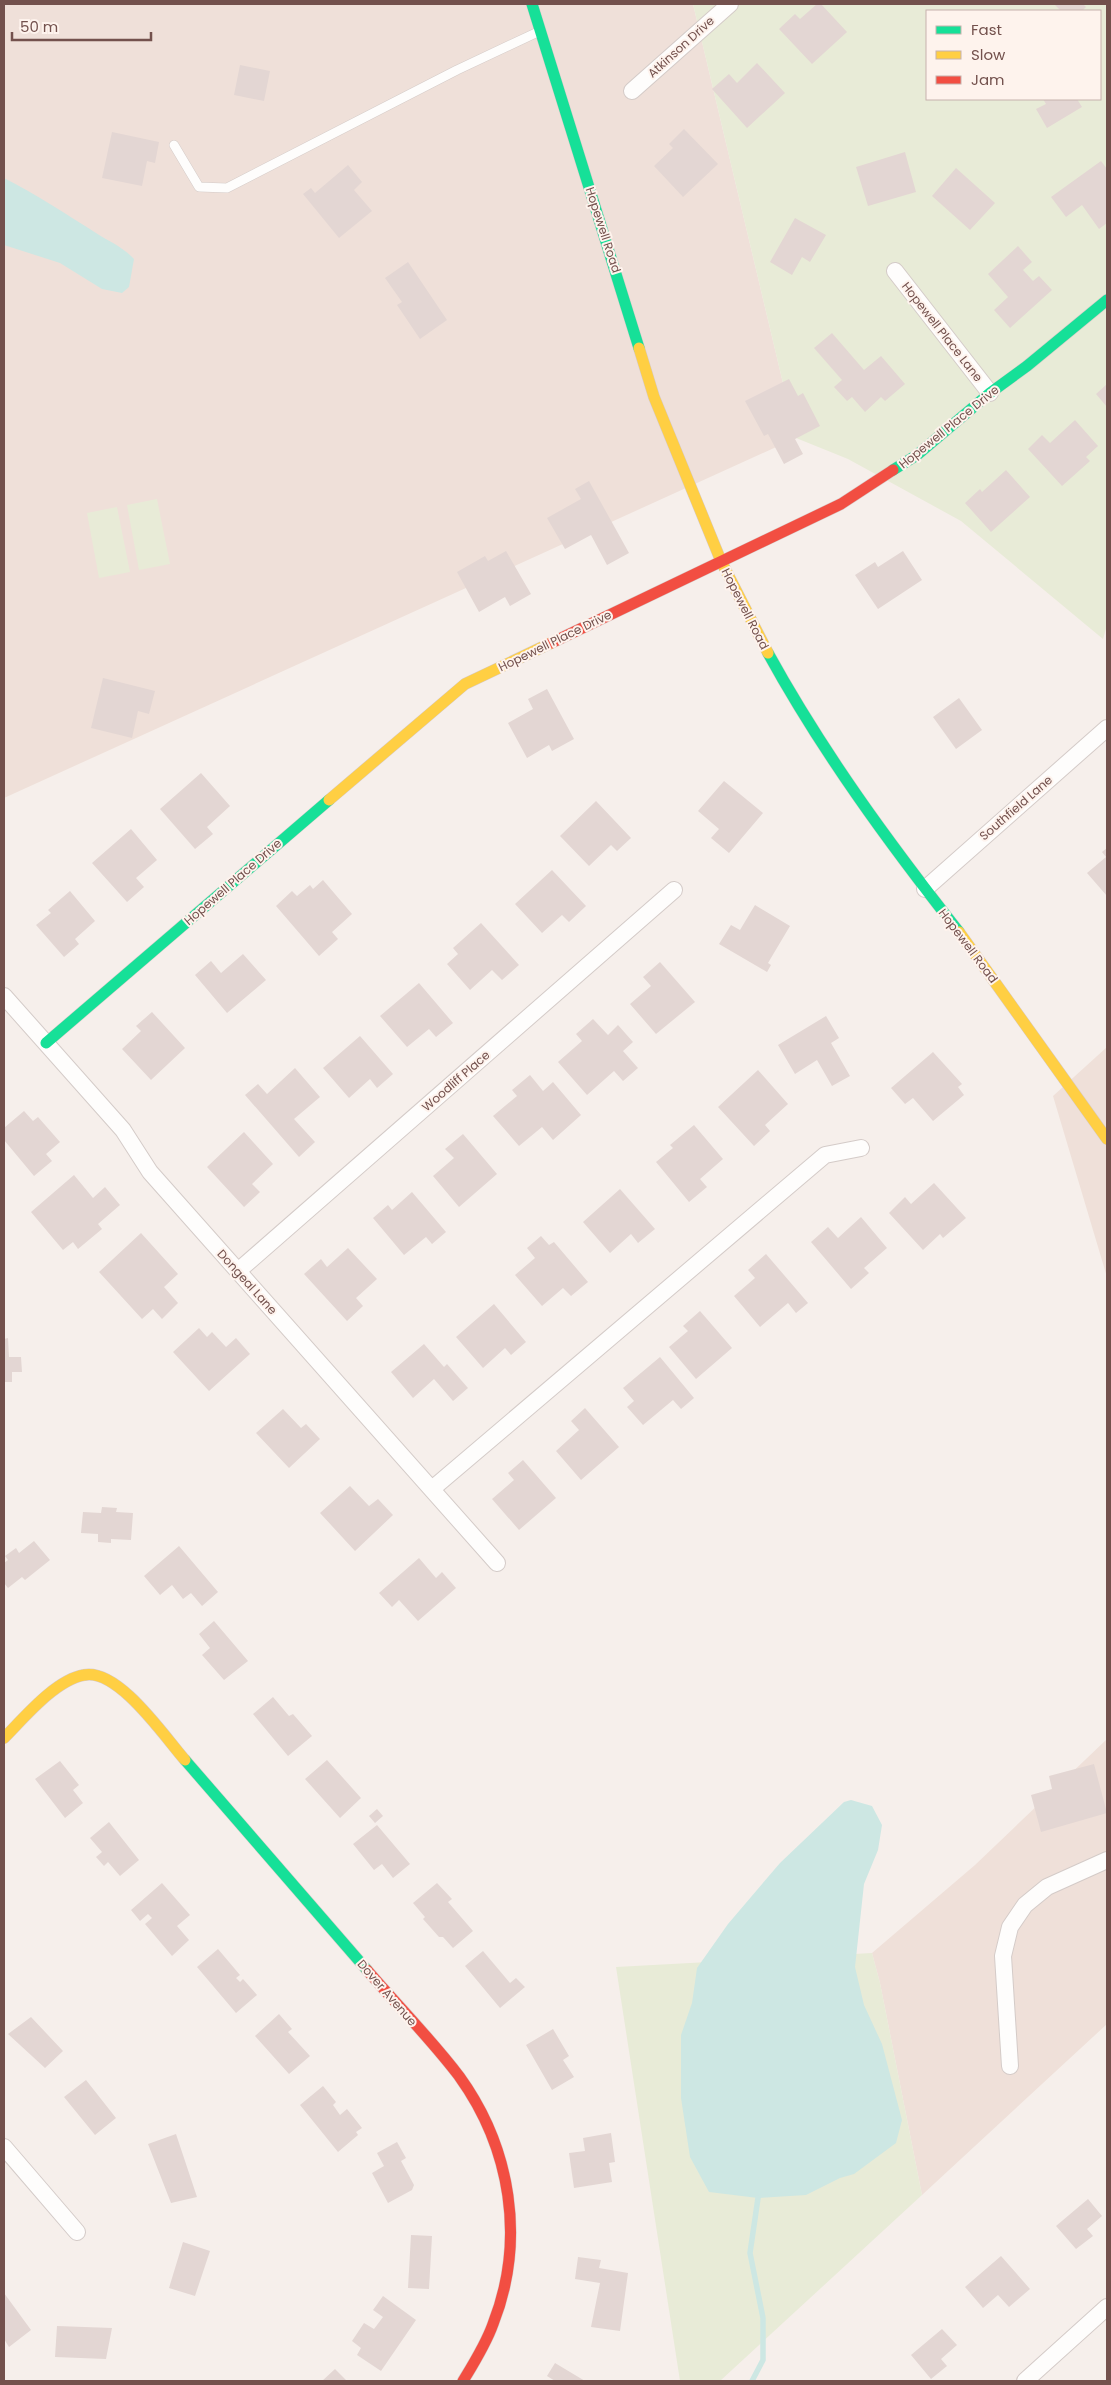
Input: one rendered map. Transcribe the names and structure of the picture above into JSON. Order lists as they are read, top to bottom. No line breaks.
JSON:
{"streets":{"street":["Atkinson Drive","Hopewell Road","Hopewell Place Lane","Hopewell Place Drive","Southfield Lane","Woodliff Place","Dongeal Lane","Dover Avenue"]},"crossings":[["Hopewell Road","Hopewell Place Drive"],["Hopewell Road","Southfield Lane"],["Hopewell Place Lane","Hopewell Place Drive"],["Hopewell Place Drive","Dongeal Lane"],["Woodliff Place","Dongeal Lane"]],"legend":["Fast","Slow","Jam"],"scale_bar":"50 m"}
